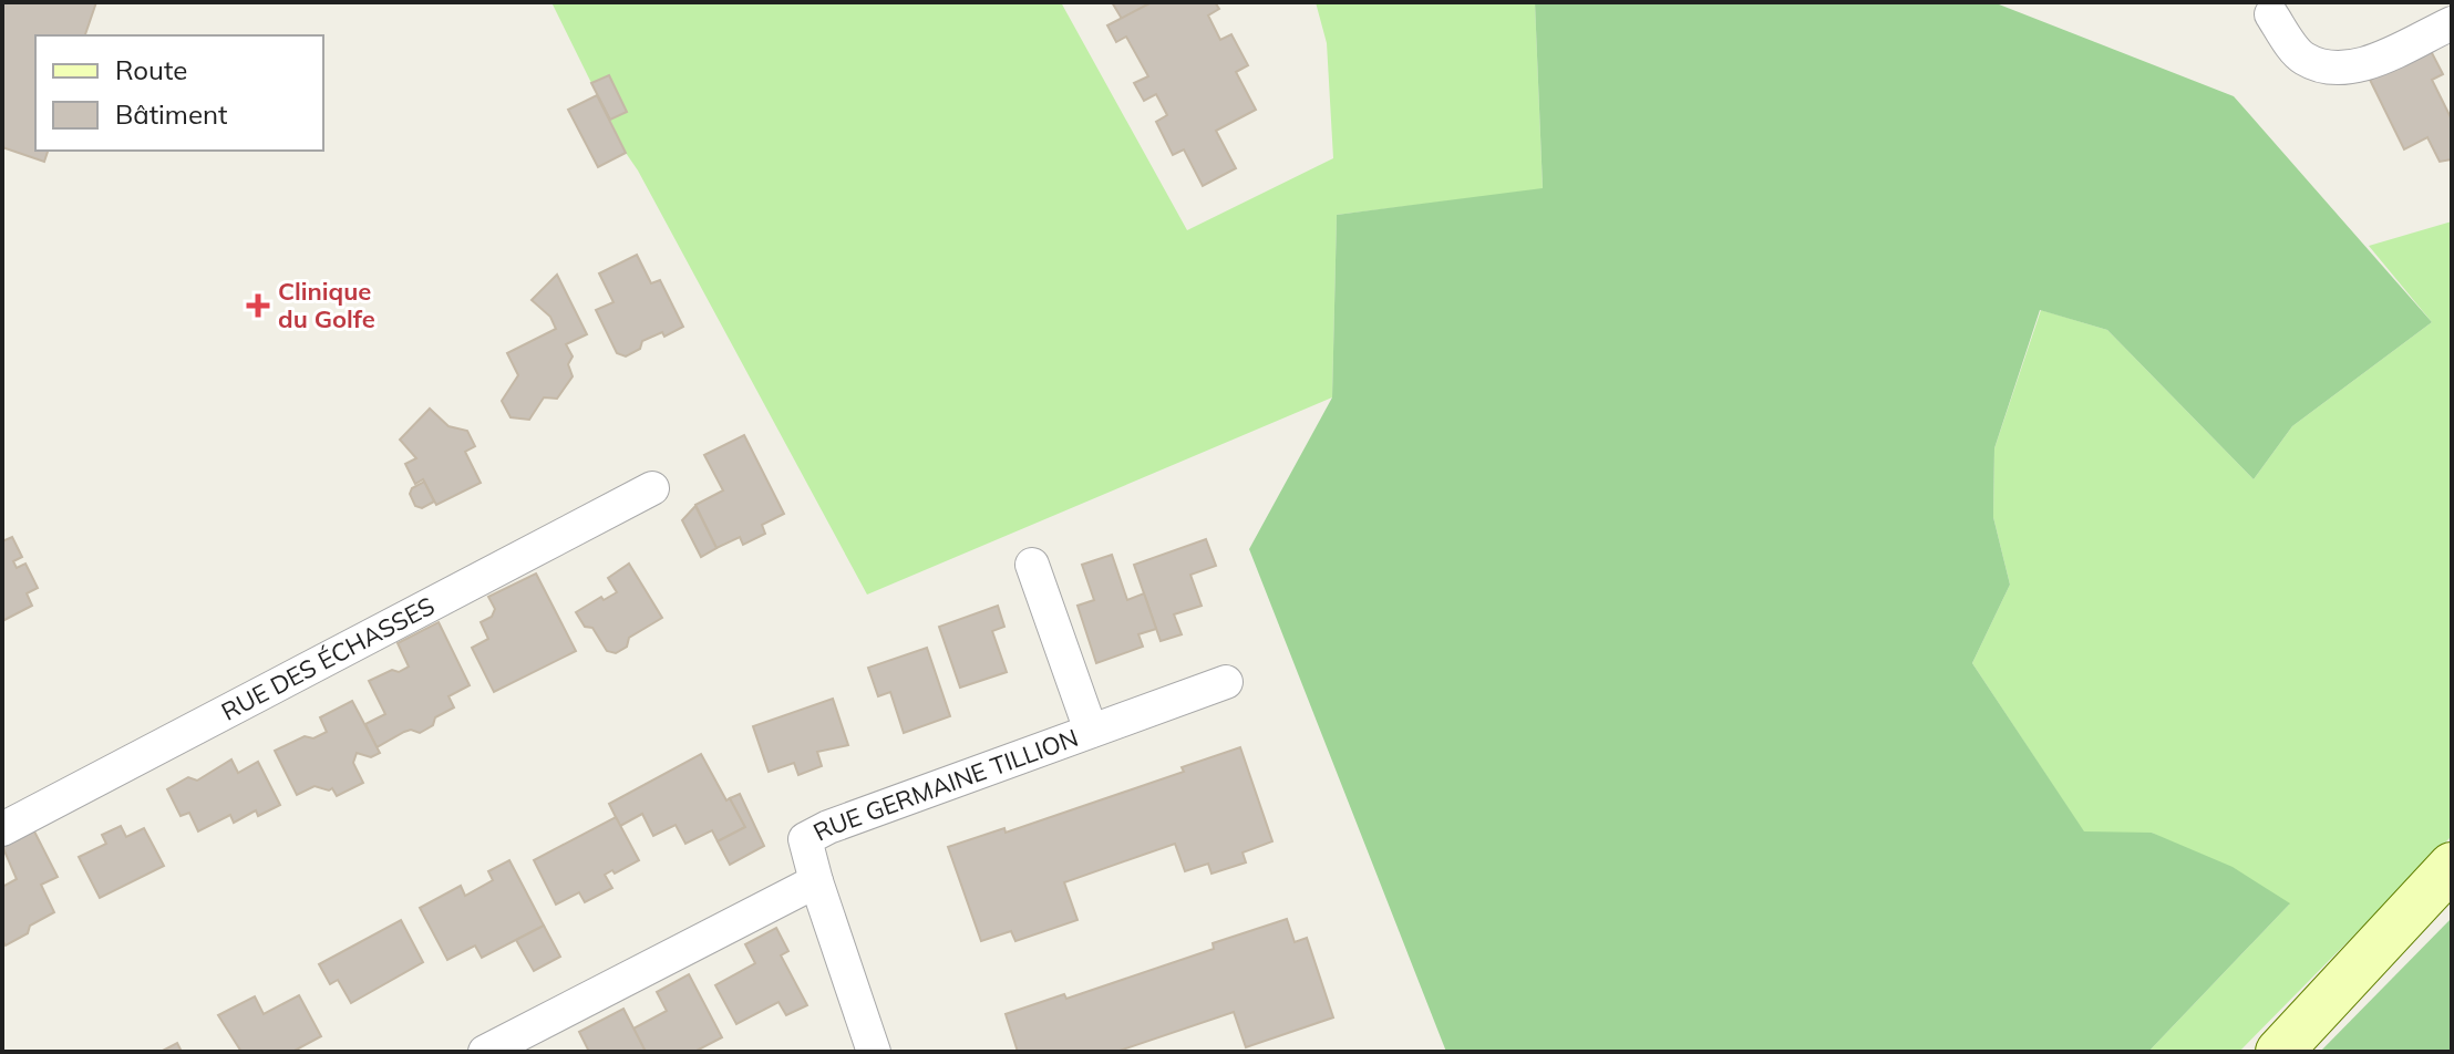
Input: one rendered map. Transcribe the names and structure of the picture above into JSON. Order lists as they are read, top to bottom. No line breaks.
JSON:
{"streets":{"street":["RUE DES ÉCHASSES","RUE GERMAINE TILLION"]},"places":{"health":["Clinique du Golfe"]},"legend":["Route","Bâtiment"]}
